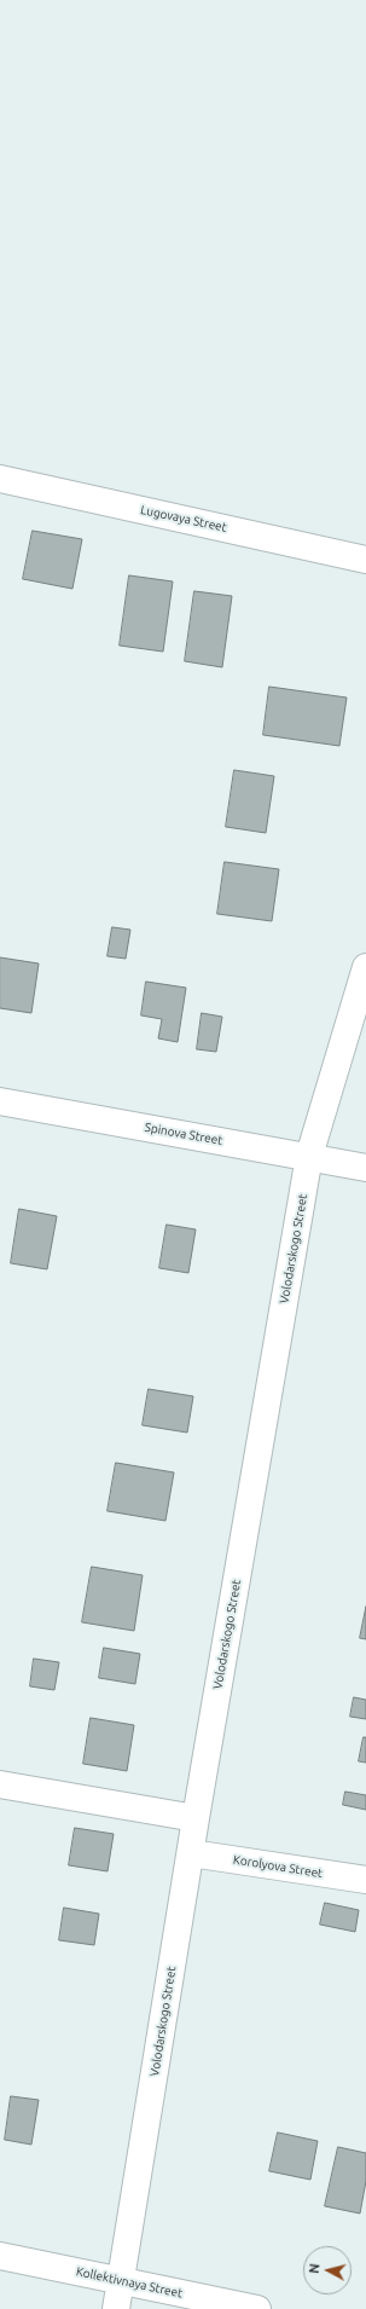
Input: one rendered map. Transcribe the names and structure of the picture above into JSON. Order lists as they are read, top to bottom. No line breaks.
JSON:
{"streets":{"street":["Lugovaya Street","Spinova Street","Volodarskogo Street","Korolyova Street","Kollektivnaya Street"]},"crossings":[["Spinova Street","Volodarskogo Street"],["Volodarskogo Street","Korolyova Street"],["Volodarskogo Street","Kollektivnaya Street"]],"north":"left"}
